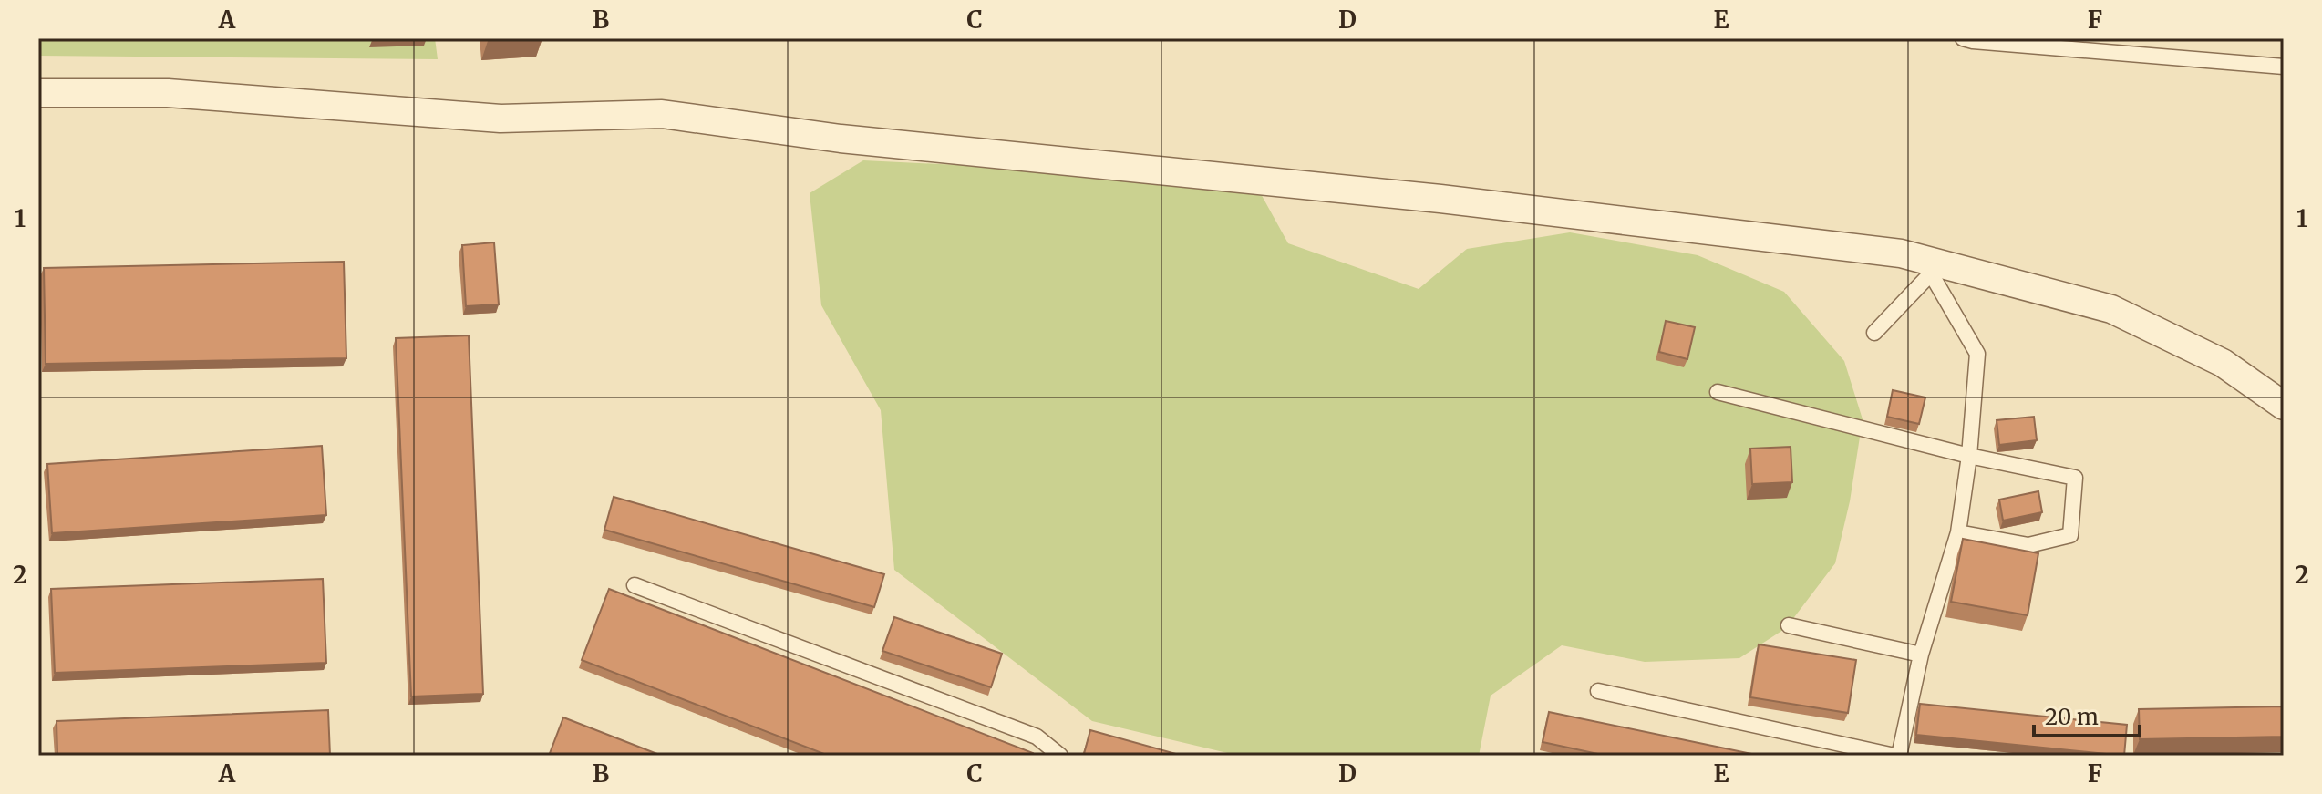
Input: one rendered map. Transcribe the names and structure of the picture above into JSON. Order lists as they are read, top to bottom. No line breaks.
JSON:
{"scale_bar":"20 m","grid":{"columns":["A","B","C","D","E","F"],"rows":["1","2"]}}
